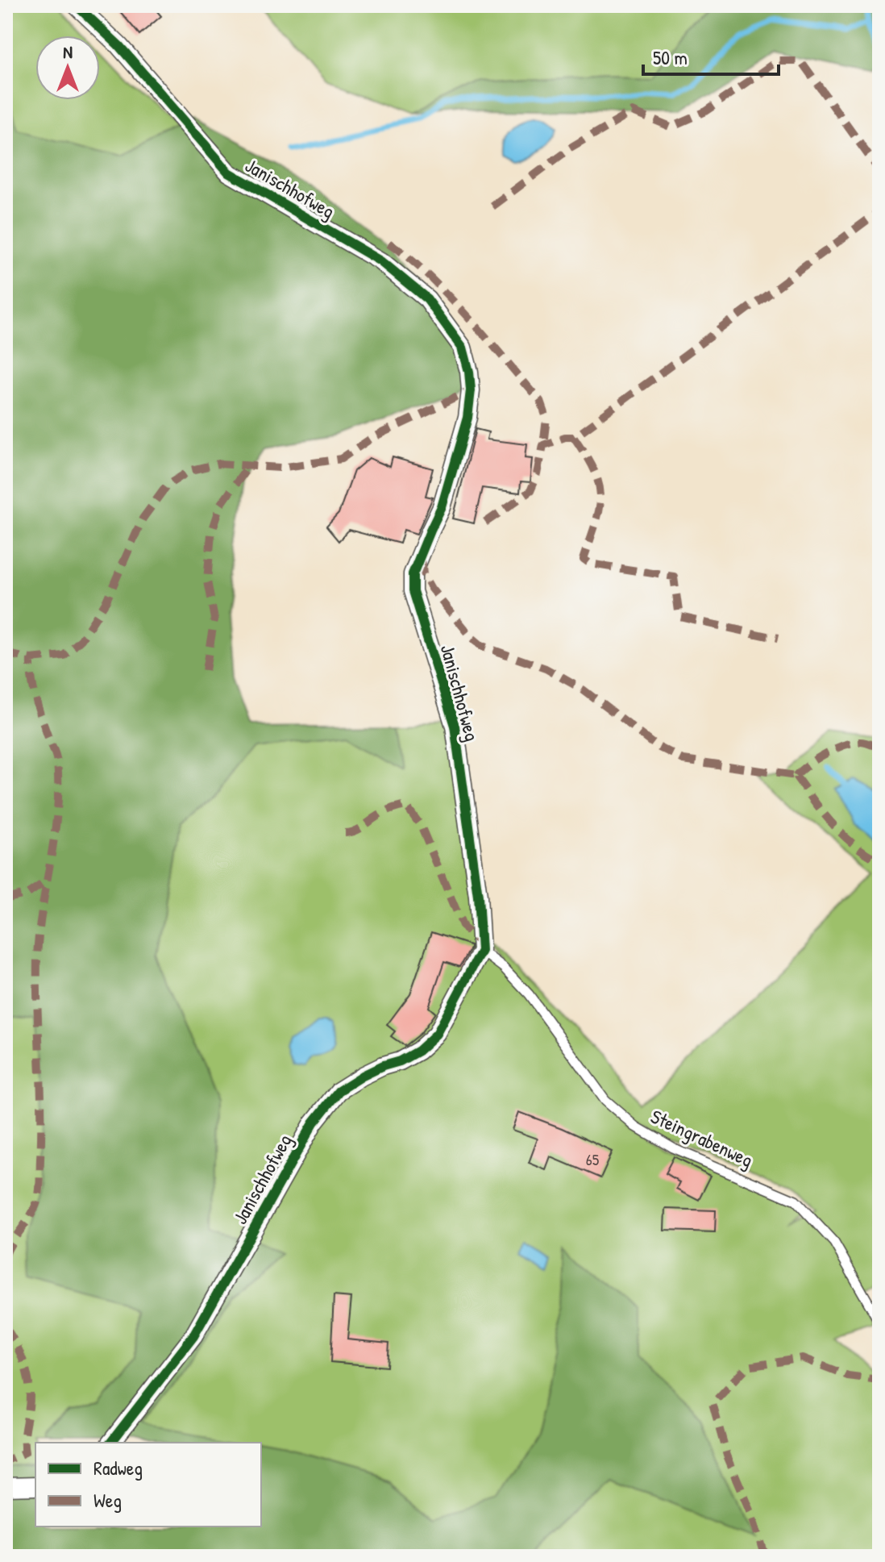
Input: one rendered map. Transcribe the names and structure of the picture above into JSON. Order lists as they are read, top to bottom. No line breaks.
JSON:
{"streets":{"street":["Janischhofweg"],"lane":["Steingrabenweg"]},"crossings":[["Janischhofweg","Steingrabenweg"]],"house_numbers":["65"],"legend":["Radweg","Weg"],"scale_bar":"50 m","north":"top"}
